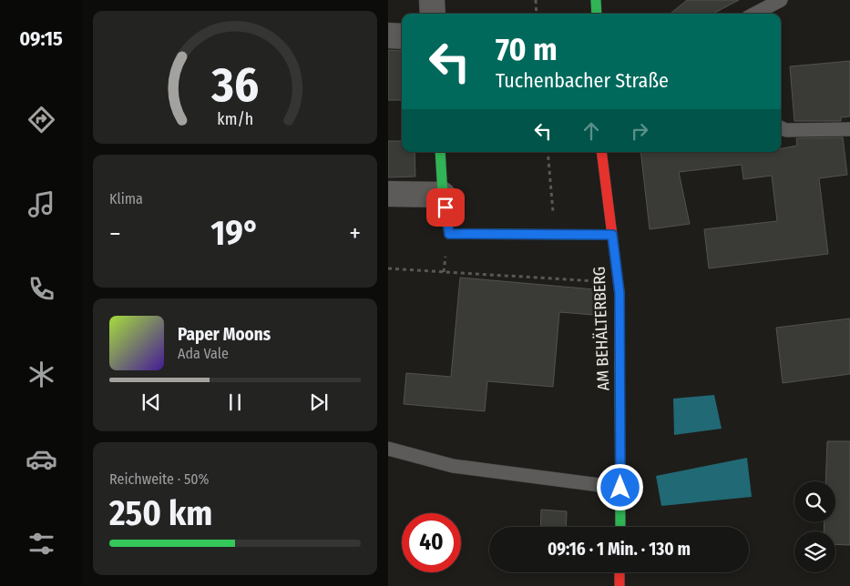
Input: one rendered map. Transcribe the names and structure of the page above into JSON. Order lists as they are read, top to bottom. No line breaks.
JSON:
{"streets":{"street":["AM BEHÄLTERBERG"]},"page":{"tabs":"09:15","turn":["70 m","Tuchenbacher Straße"],"tile":["Klima",["Reichweite · 50%","250 km"]],"heat":["−","19°","+"],"song":["Paper Moons","Ada Vale"],"limit":"40","trip":"09:16 · 1 Min. · 130 m","gauge":["36","km/h"]}}
